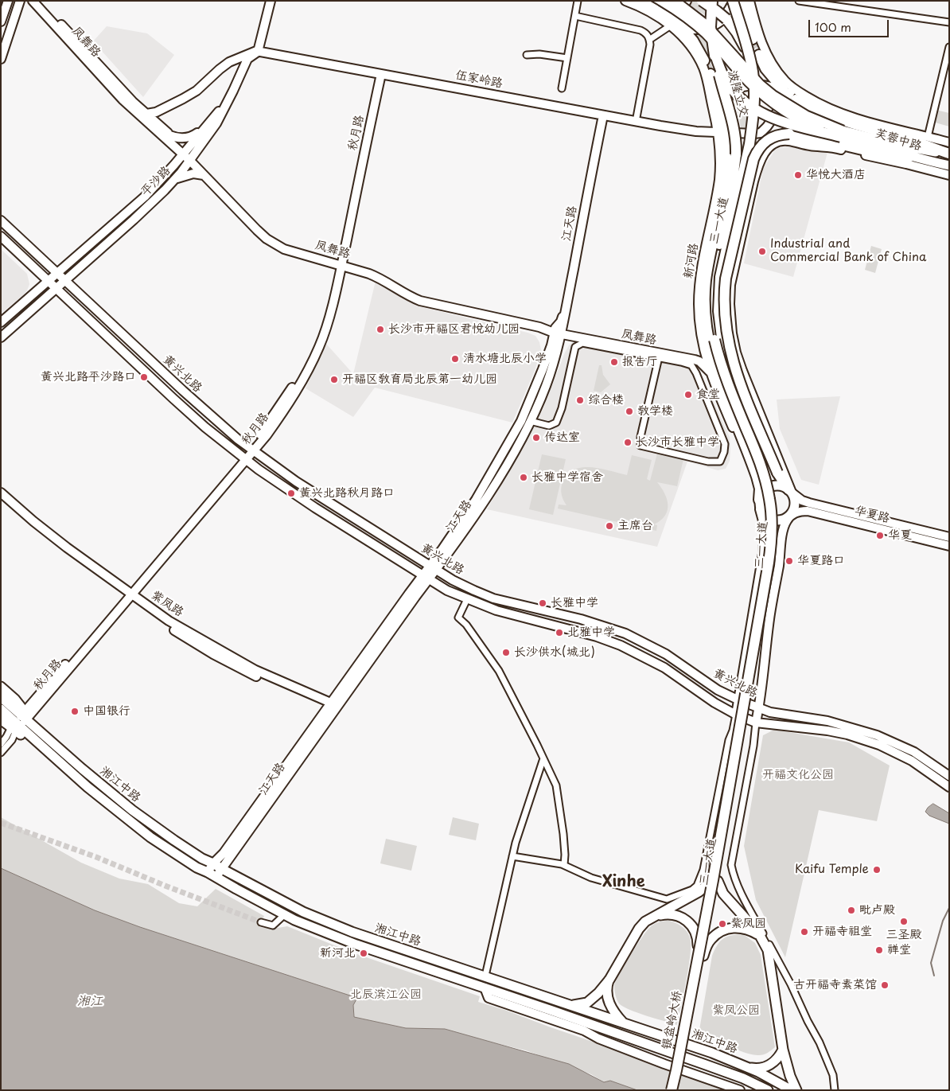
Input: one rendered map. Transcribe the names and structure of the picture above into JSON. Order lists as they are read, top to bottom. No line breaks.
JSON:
{"streets":{"highway":["波隆立交","三一大道","银盆岭大桥"],"main road":["芙蓉中路","湘江中路"],"street":["凤舞路","伍家岭路","秋月路","平沙路","江天路","新河路","黄兴北路","华夏路","紫凤路"]},"crossings":[["凤舞路","秋月路"],["凤舞路","平沙路"],["凤舞路","江天路"],["凤舞路","新河路"],["伍家岭路","秋月路"],["伍家岭路","平沙路"],["伍家岭路","江天路"],["伍家岭路","新河路"],["波隆立交","芙蓉中路"],["波隆立交","三一大道"],["秋月路","黄兴北路"],["秋月路","紫凤路"],["秋月路","湘江中路"],["平沙路","黄兴北路"],["三一大道","银盆岭大桥"],["江天路","黄兴北路"],["江天路","紫凤路"],["江天路","湘江中路"],["新河路","黄兴北路"],["新河路","华夏路"]],"districts":["Xinhe"],"water":["湘江"],"parks":["开福文化公园","北辰滨江公园","紫凤公园"],"places":["华悦大酒店","Industrial and Commercial Bank of China","长沙市开福区君悦幼儿园","清水塘北辰小学","报告厅","黄兴北路平沙路口","开福区教育局北辰第一幼儿园","食堂","综合楼","教学楼","传达室","长沙市长雅中学","长雅中学宿舍","黄兴北路秋月路口","主席台","华夏","华夏路口","长雅中学","北雅中学","长沙供水(城北)","中国银行","Kaifu Temple","毗卢殿","三圣殿","紫凤园","开福寺祖堂","禅堂","新河北","古开福寺素菜馆"],"scale_bar":"100 m"}
